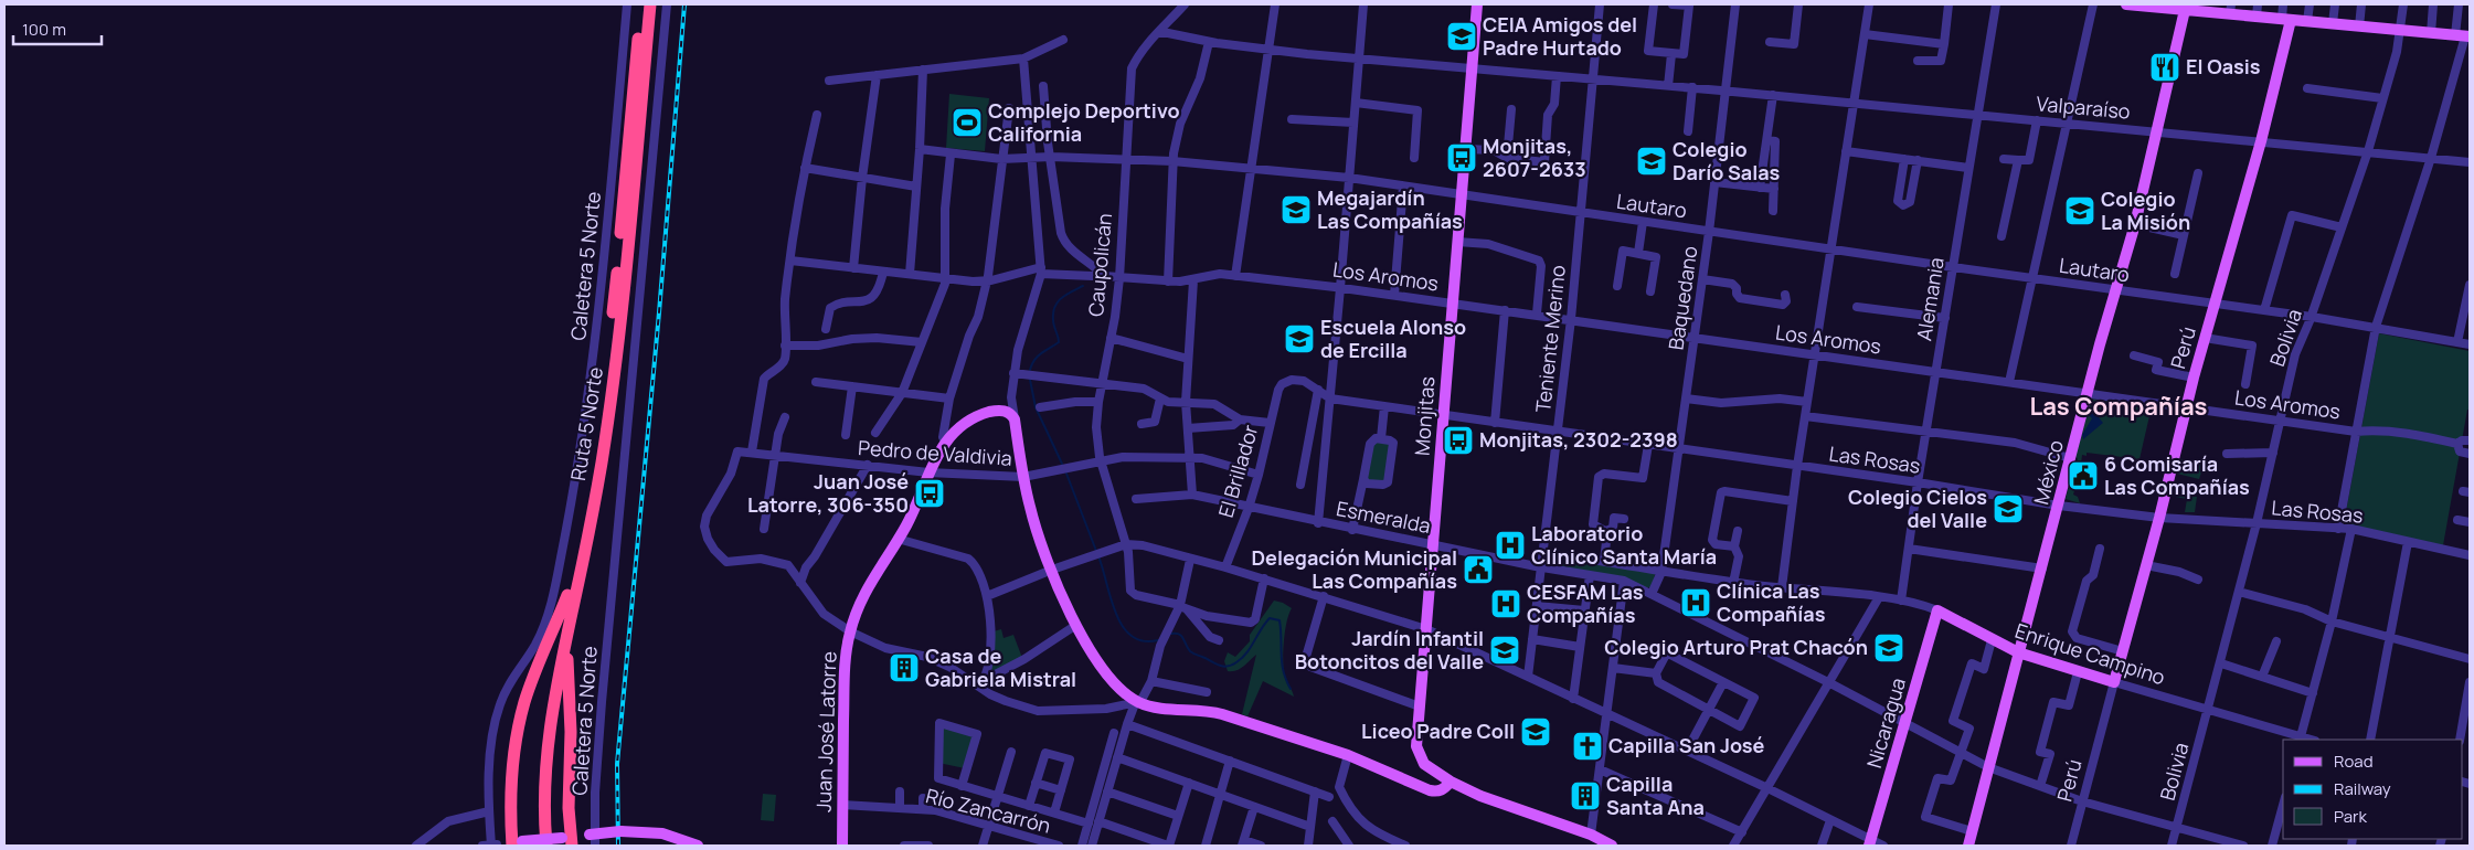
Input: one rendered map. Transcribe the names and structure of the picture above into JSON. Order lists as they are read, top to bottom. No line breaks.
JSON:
{"streets":{"highway":["Ruta 5 Norte"],"main road":["Perú","Monjitas","México","Enrique Campino","Nicaragua","Juan José Latorre"],"street":["Valparaíso","Lautaro","Caupolicán","Caletera 5 Norte","Los Aromos","Baquedano","Alemania","Bolivia","Teniente Merino","Pedro de Valdivia","Las Rosas","El Brillador","Esmeralda","Río Zancarrón"]},"crossings":[["Valparaíso","Caupolicán"],["Valparaíso","Baquedano"],["Valparaíso","Alemania"],["Valparaíso","Bolivia"],["Valparaíso","Teniente Merino"],["Valparaíso","Perú"],["Valparaíso","Monjitas"],["Valparaíso","México"],["Lautaro","Caupolicán"],["Lautaro","Los Aromos"],["Lautaro","Baquedano"],["Lautaro","Alemania"],["Lautaro","Bolivia"],["Lautaro","Teniente Merino"],["Lautaro","Perú"],["Lautaro","Monjitas"],["Lautaro","México"],["Caupolicán","Los Aromos"],["Caupolicán","Pedro de Valdivia"],["Los Aromos","Baquedano"],["Los Aromos","Alemania"],["Los Aromos","Bolivia"],["Los Aromos","Teniente Merino"],["Los Aromos","Perú"],["Los Aromos","Monjitas"],["Los Aromos","México"],["Baquedano","Las Rosas"],["Baquedano","Esmeralda"],["Baquedano","Enrique Campino"],["Alemania","Las Rosas"],["Alemania","Enrique Campino"],["Bolivia","Las Rosas"],["Bolivia","Esmeralda"],["Bolivia","Enrique Campino"],["Teniente Merino","Las Rosas"],["Teniente Merino","Esmeralda"],["Teniente Merino","Enrique Campino"],["Perú","Las Rosas"],["Perú","Esmeralda"],["Perú","Enrique Campino"],["Monjitas","Las Rosas"],["Monjitas","Esmeralda"],["Pedro de Valdivia","El Brillador"],["Pedro de Valdivia","Juan José Latorre"],["Las Rosas","El Brillador"],["Las Rosas","México"],["El Brillador","Esmeralda"],["México","Esmeralda"],["México","Enrique Campino"],["Esmeralda","Nicaragua"],["Enrique Campino","Nicaragua"],["Juan José Latorre","Río Zancarrón"]],"districts":["Las Compañías"],"places":{"school or university":["CEIA Amigos del Padre Hurtado","Colegio Darío Salas","Megajardín Las Compañías","Colegio La Misión","Escuela Alonso de Ercilla","Colegio Cielos del Valle","Colegio Arturo Prat Chacón","Jardín Infantil Botoncitos del Valle","Liceo Padre Coll"],"restaurant":["El Oasis"],"sports":["Complejo Deportivo California"],"bus stop":["Monjitas, 2607-2633","Monjitas, 2302-2398","Juan José Latorre, 306-350"],"public building":["6 Comisaría Las Compañías","Delegación Municipal Las Compañías"],"hospital":["Laboratorio Clínico Santa María","Clínica Las Compañías","CESFAM Las Compañías"],"building":["Casa de Gabriela Mistral","Capilla Santa Ana"],"church":["Capilla San José"]},"legend":["Road","Railway","Park"],"scale_bar":"100 m"}
